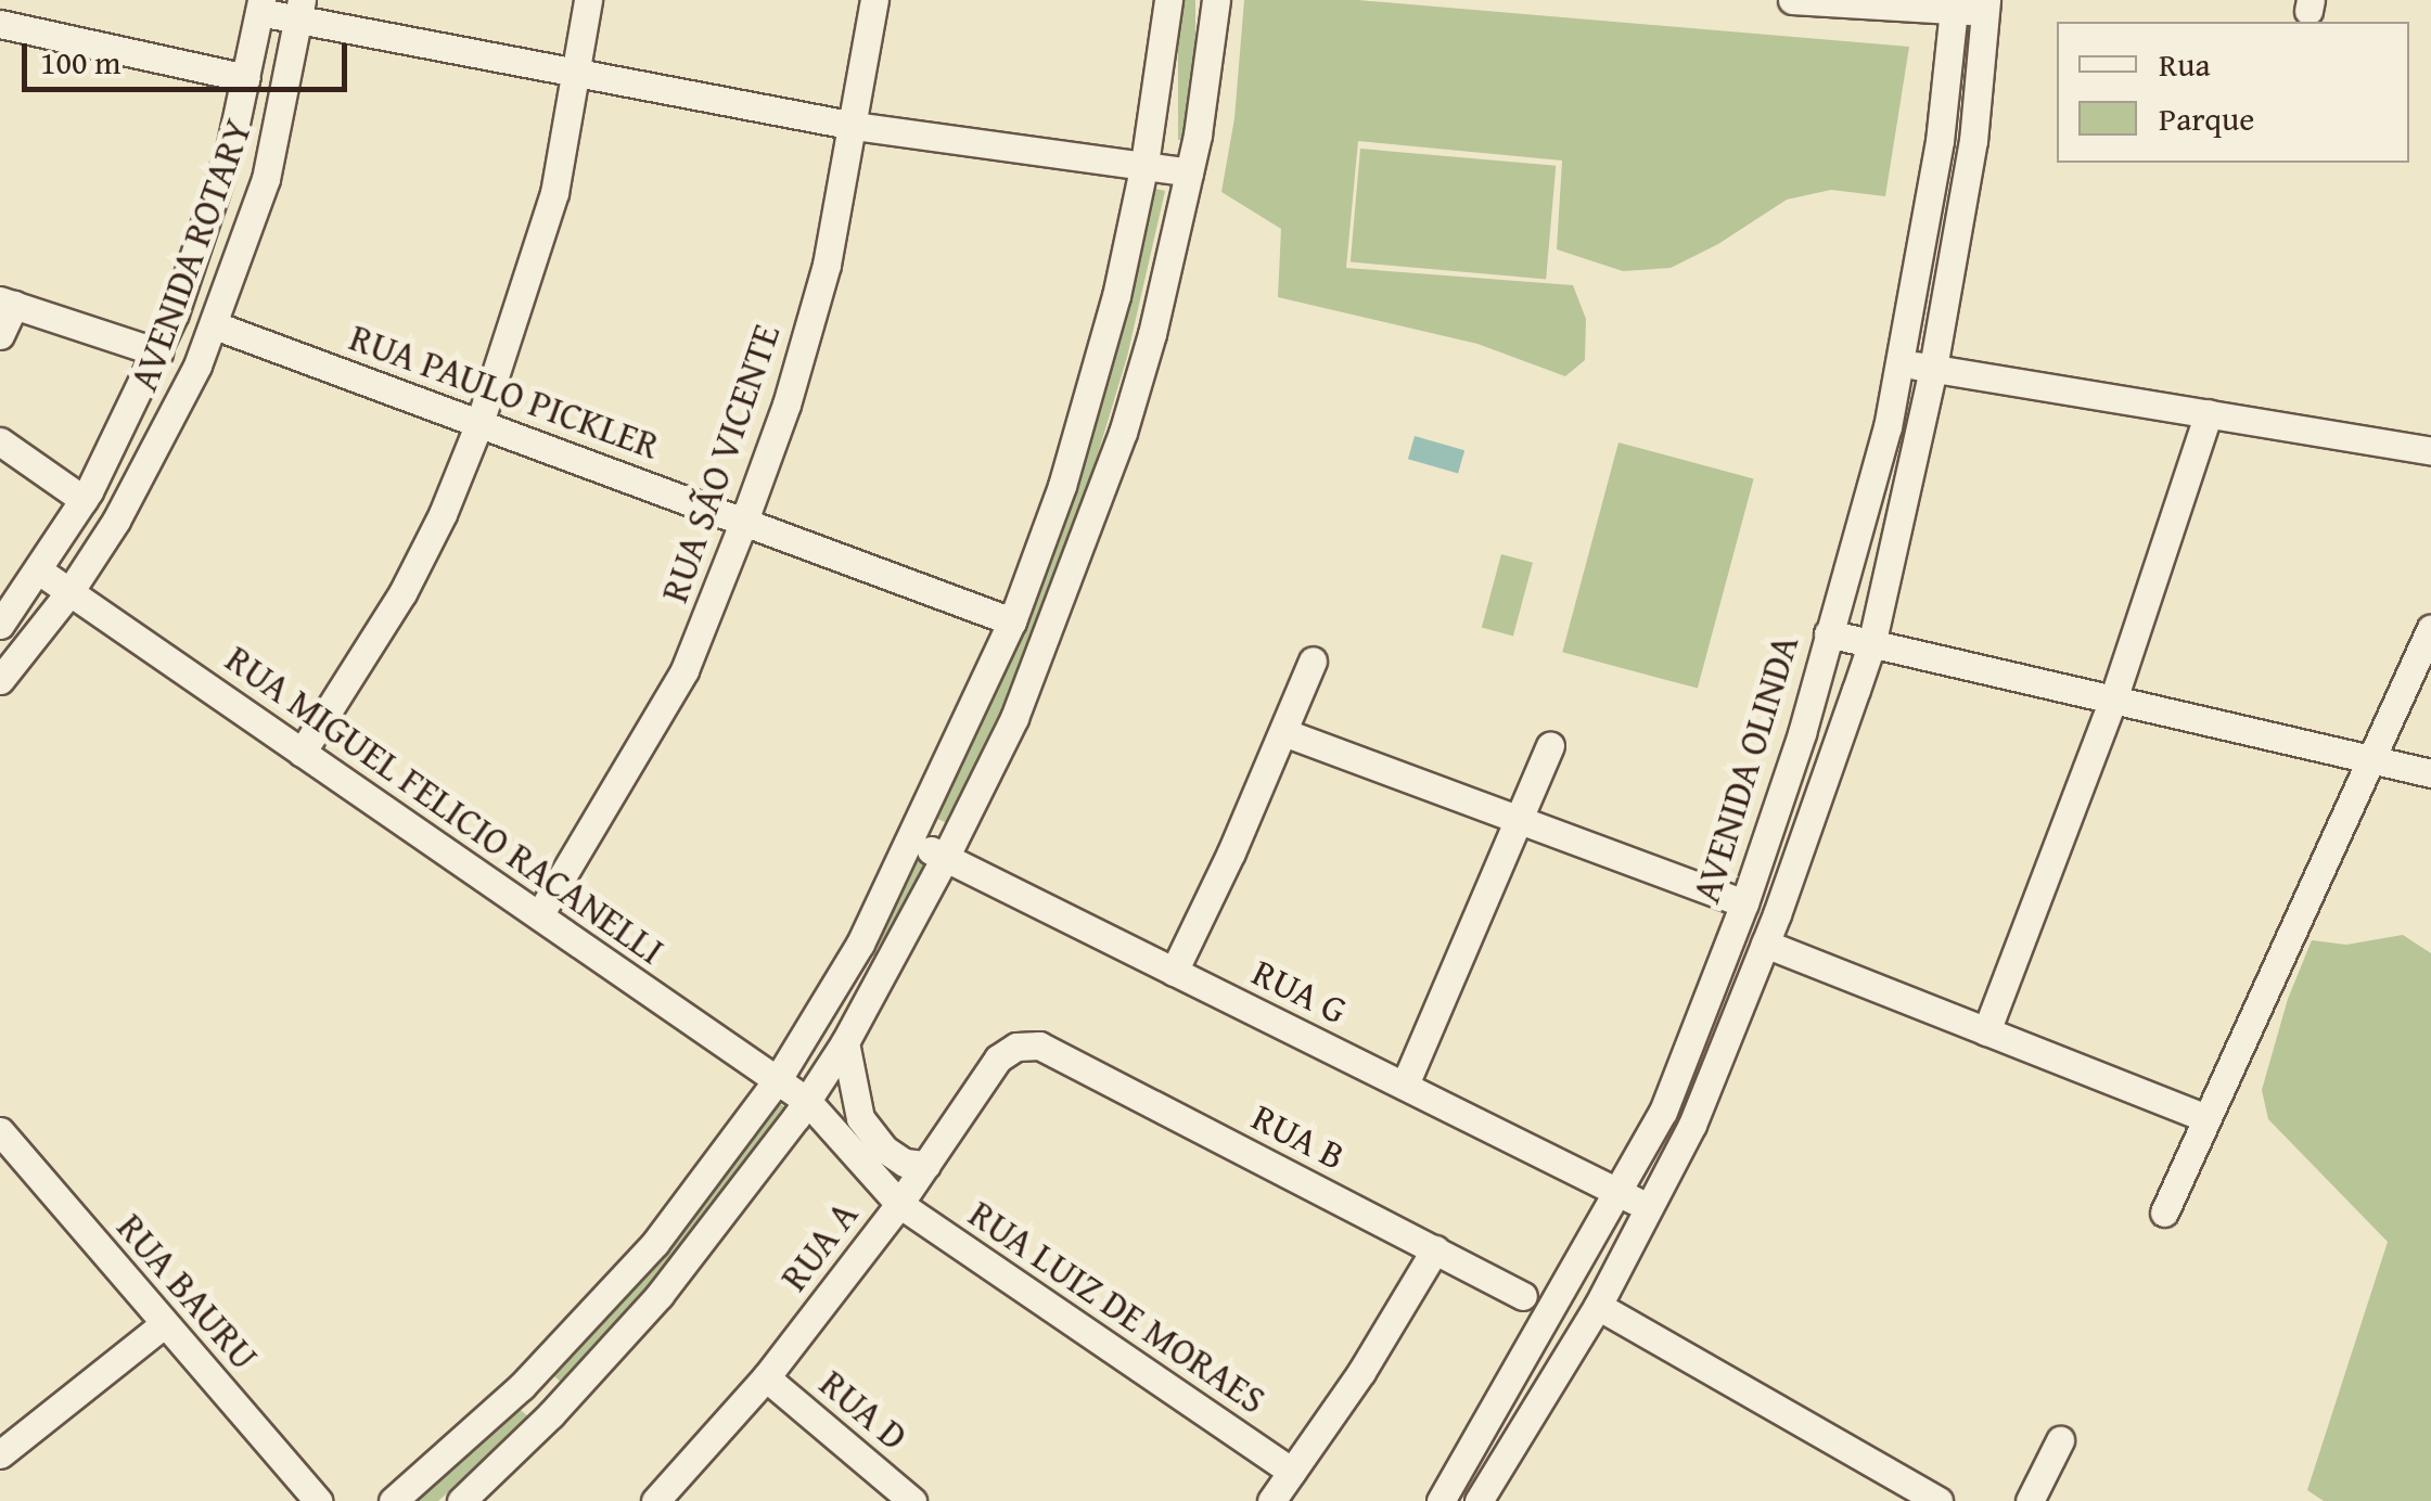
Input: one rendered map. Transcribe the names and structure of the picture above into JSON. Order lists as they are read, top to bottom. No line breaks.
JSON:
{"streets":{"street":["AVENIDA ROTARY","RUA PAULO PICKLER","RUA SÃO VICENTE","AVENIDA OLINDA","RUA MIGUEL FELICIO RACANELLI","RUA G","RUA B","RUA A","RUA BAURU","RUA LUIZ DE MORAES","RUA D"]},"crossings":[["AVENIDA ROTARY","RUA PAULO PICKLER"],["AVENIDA ROTARY","RUA MIGUEL FELICIO RACANELLI"],["RUA PAULO PICKLER","RUA SÃO VICENTE"],["RUA SÃO VICENTE","RUA MIGUEL FELICIO RACANELLI"],["AVENIDA OLINDA","RUA G"],["RUA MIGUEL FELICIO RACANELLI","RUA LUIZ DE MORAES"],["RUA B","RUA A"],["RUA A","RUA LUIZ DE MORAES"],["RUA A","RUA D"]],"legend":["Rua","Parque"],"scale_bar":"100 m"}
